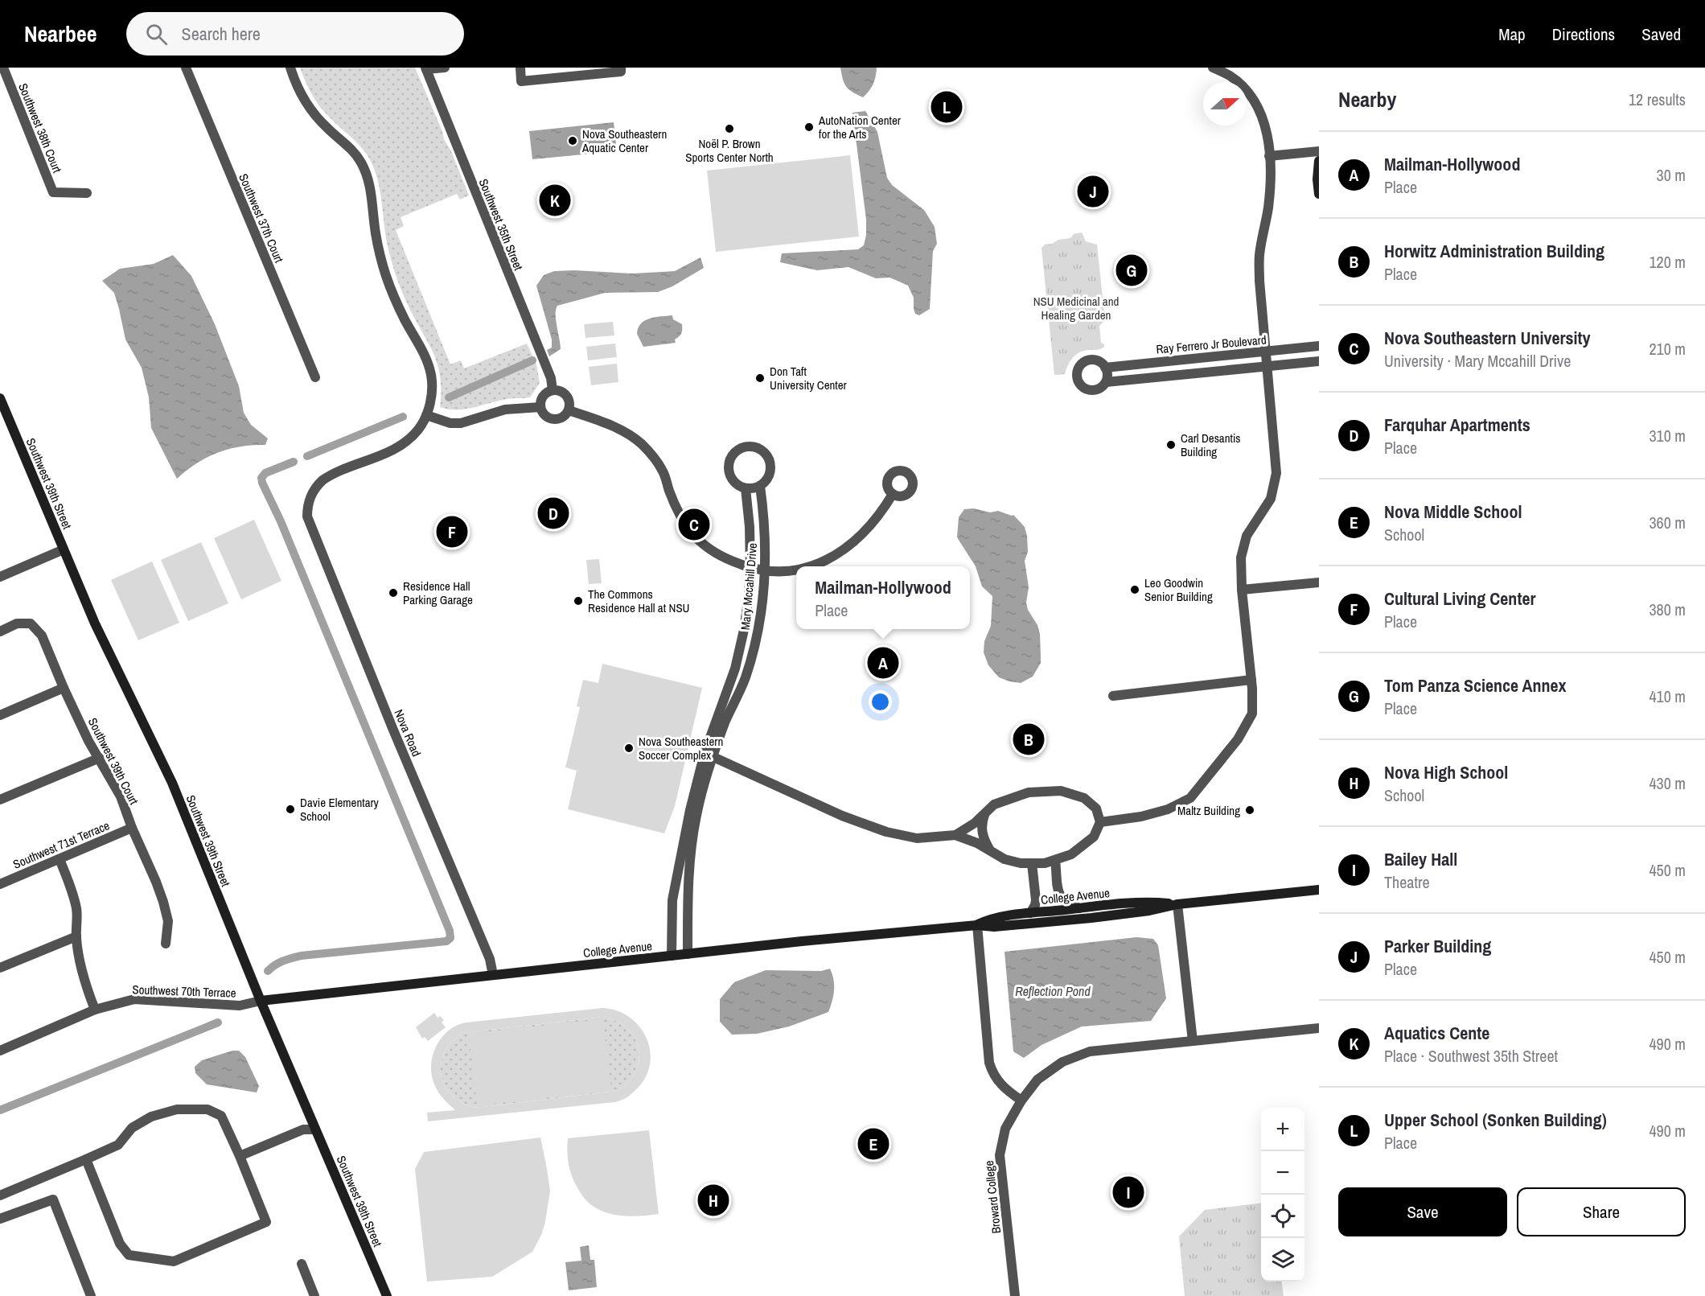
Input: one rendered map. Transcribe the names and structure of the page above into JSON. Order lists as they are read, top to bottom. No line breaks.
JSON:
{"streets":{"street":["Southwest 38th Court","Southwest 37th Court","Southwest 35th Street","Ray Ferrero Jr Boulevard","Southwest 39th Street","Mary Mccahill Drive","Nova Road","Southwest 39th Court","Southwest 71st Terrace","College Avenue","Southwest 70th Terrace","Broward College"]},"crossings":[["Southwest 39th Street","College Avenue"],["Southwest 39th Street","Southwest 70th Terrace"],["Mary Mccahill Drive","College Avenue"],["Nova Road","College Avenue"],["Southwest 39th Court","Southwest 71st Terrace"],["College Avenue","Southwest 70th Terrace"]],"water":["Reflection Pond"],"parks":["NSU Medicinal and Healing Garden"],"places":["AutoNation Center for the Arts","Noël P. Brown Sports Center North","Nova Southeastern Aquatic Center","Don Taft University Center","Carl Desantis Building","Leo Goodwin Senior Building","Residence Hall Parking Garage","The Commons Residence Hall at NSU","Nova Southeastern Soccer Complex","Davie Elementary School","Maltz Building"],"north":"right","page":{"header":"Nearbee","search":"Search here","nav":["Map","Directions","Saved"],"heading":["Nearby","12 results"],"pins":["L","J","K","G","D","C","F","A","B","E","I","H"],"list":[{"mark":"A","name":"Mailman-Hollywood","note":"Place","value":"30 m"},{"mark":"B","name":"Horwitz Administration Building","note":"Place","value":"120 m"},{"mark":"C","name":"Nova Southeastern University","note":"University · Mary Mccahill Drive","value":"210 m"},{"mark":"D","name":"Farquhar Apartments","note":"Place","value":"310 m"},{"mark":"E","name":"Nova Middle School","note":"School","value":"360 m"},{"mark":"F","name":"Cultural Living Center","note":"Place","value":"380 m"},{"mark":"G","name":"Tom Panza Science Annex","note":"Place","value":"410 m"},{"mark":"H","name":"Nova High School","note":"School","value":"430 m"},{"mark":"I","name":"Bailey Hall","note":"Theatre","value":"450 m"},{"mark":"J","name":"Parker Building","note":"Place","value":"450 m"},{"mark":"K","name":"Aquatics Cente","note":"Place · Southwest 35th Street","value":"490 m"},{"mark":"L","name":"Upper School (Sonken Building)","note":"Place","value":"490 m"}],"popup":["Mailman-Hollywood","Place"],"map_buttons":["+","−"],"buttons":["Save","Share"]}}
